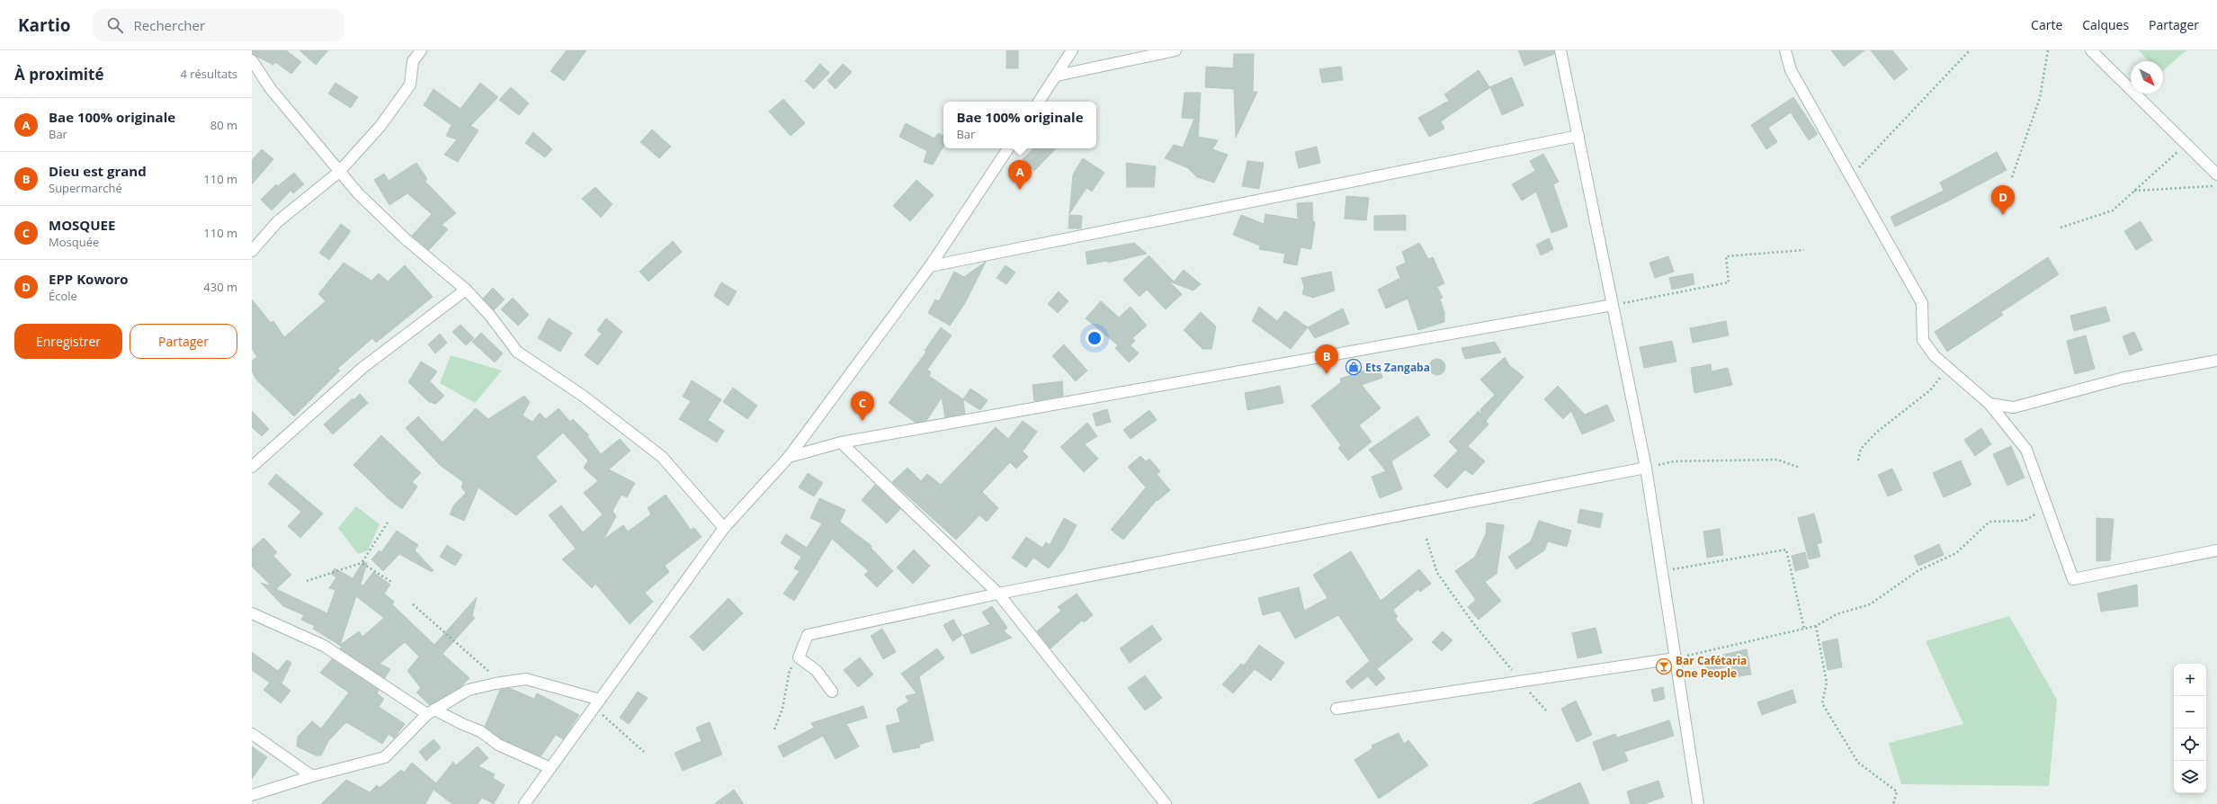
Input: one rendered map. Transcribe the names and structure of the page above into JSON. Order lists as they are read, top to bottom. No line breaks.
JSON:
{"places":{"shop":["Ets Zangaba"],"bar":["Bar Cafétaria One People"]},"north":"bottom right","page":{"header":"Kartio","search":"Rechercher","nav":["Carte","Calques","Partager"],"heading":["À proximité","4 résultats"],"list":[{"mark":"A","name":"Bae 100% originale","note":"Bar","value":"80 m"},{"mark":"B","name":"Dieu est grand","note":"Supermarché","value":"110 m"},{"mark":"C","name":"MOSQUEE","note":"Mosquée","value":"110 m"},{"mark":"D","name":"EPP Koworo","note":"École","value":"430 m"}],"popup":["Bae 100% originale","Bar"],"pins":["A","D","B","C"],"buttons":["Enregistrer","Partager"],"map_buttons":["+","−"]}}
